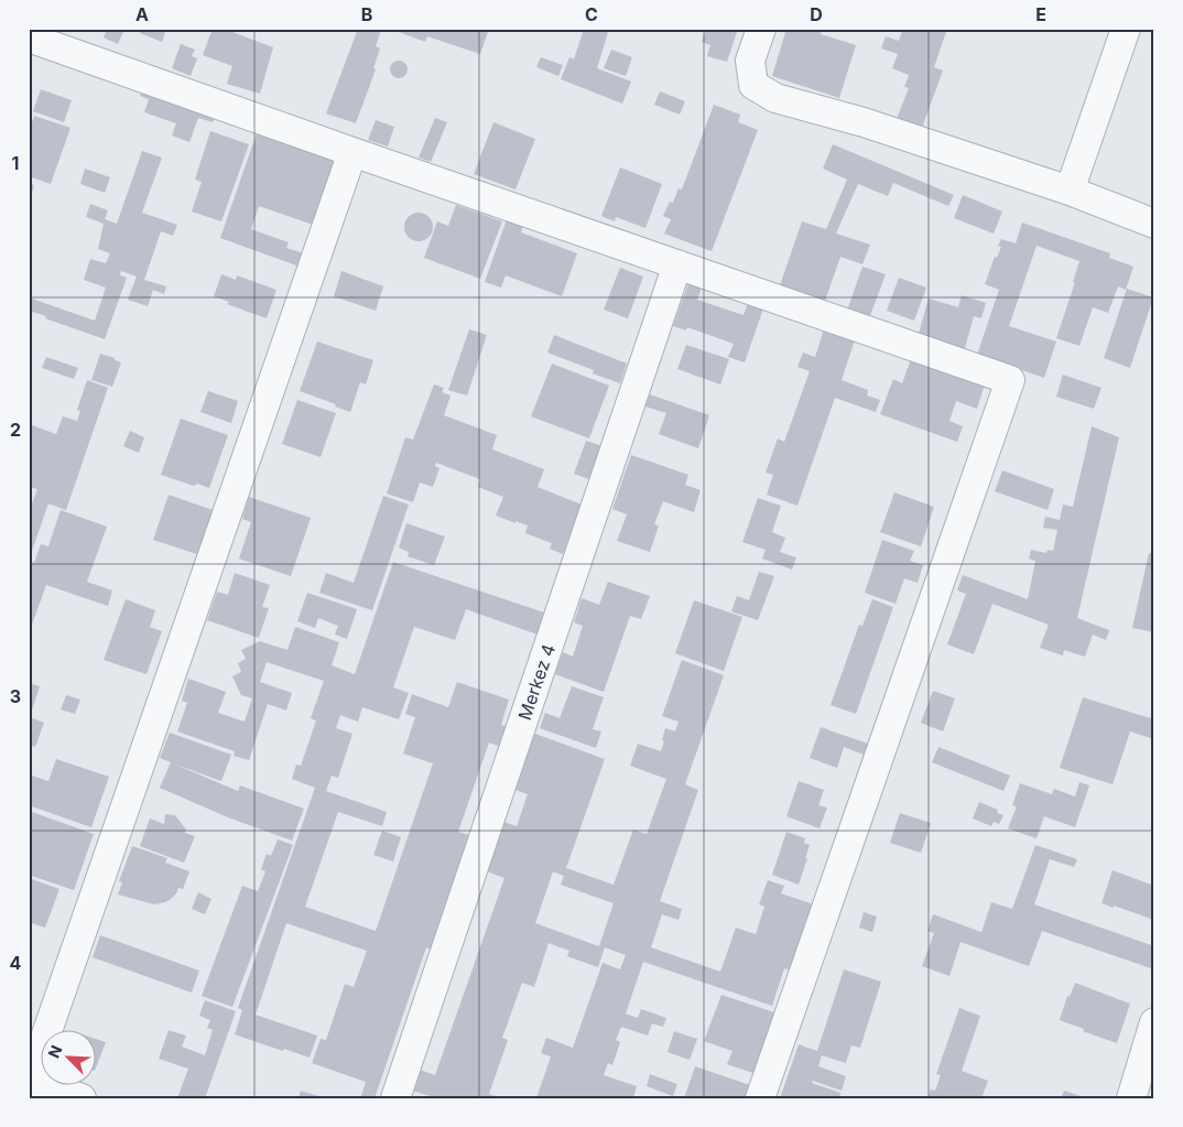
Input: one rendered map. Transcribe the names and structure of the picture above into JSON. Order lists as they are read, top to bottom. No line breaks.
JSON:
{"streets":{"street":["Merkez 4"]},"north":"top left","grid":{"columns":["A","B","C","D","E"],"rows":["1","2","3","4"]}}
